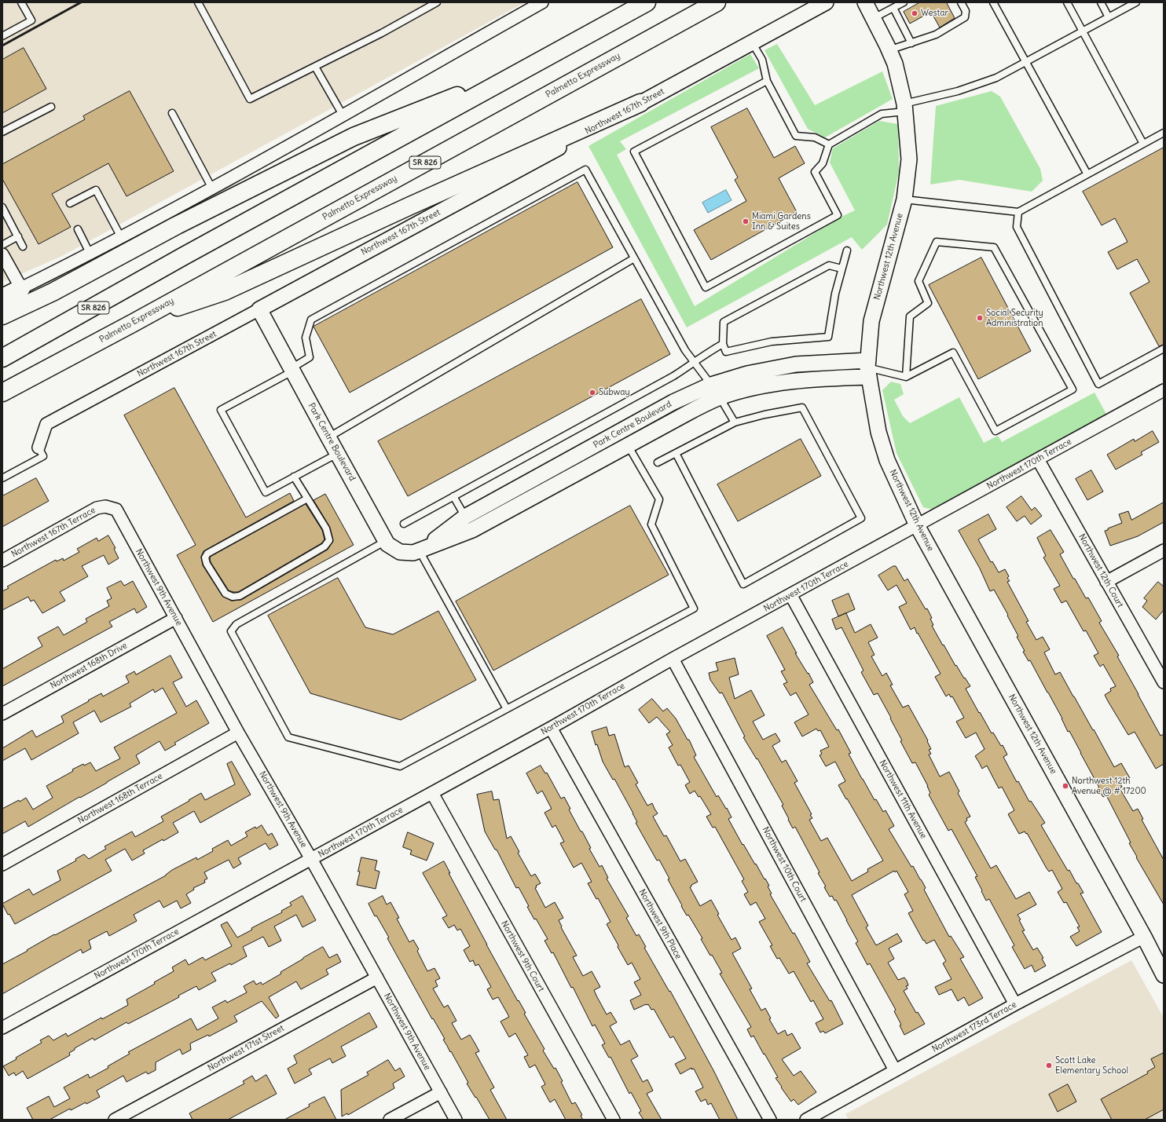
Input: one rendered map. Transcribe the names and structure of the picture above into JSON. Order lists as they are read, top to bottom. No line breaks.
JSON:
{"streets":{"highway":["Palmetto Expressway","SR 826"],"street":["Northwest 167th Street","Northwest 12th Avenue","Park Centre Boulevard","Northwest 170th Terrace","Northwest 167th Terrace","Northwest 12th Court","Northwest 9th Avenue","Northwest 168th Drive","Northwest 168th Terrace","Northwest 11th Avenue","Northwest 10th Court","Northwest 9th Place","Northwest 9th Court","Northwest 173rd Terrace","Northwest 171st Street"]},"crossings":[["Northwest 167th Street","Park Centre Boulevard"],["Northwest 12th Avenue","Park Centre Boulevard"],["Northwest 12th Avenue","Northwest 170th Terrace"],["Northwest 12th Avenue","Northwest 173rd Terrace"],["Northwest 170th Terrace","Northwest 12th Court"],["Northwest 170th Terrace","Northwest 9th Avenue"],["Northwest 170th Terrace","Northwest 11th Avenue"],["Northwest 170th Terrace","Northwest 10th Court"],["Northwest 170th Terrace","Northwest 9th Place"],["Northwest 170th Terrace","Northwest 9th Court"],["Northwest 167th Terrace","Northwest 9th Avenue"],["Northwest 9th Avenue","Northwest 168th Drive"],["Northwest 9th Avenue","Northwest 168th Terrace"],["Northwest 9th Avenue","Northwest 171st Street"],["Northwest 11th Avenue","Northwest 173rd Terrace"],["Northwest 10th Court","Northwest 173rd Terrace"]],"places":["Westar","Miami Gardens Inn & Suites","Social Security Administration","Subway","Northwest 12th Avenue @ # 17200","Scott Lake Elementary School"]}
